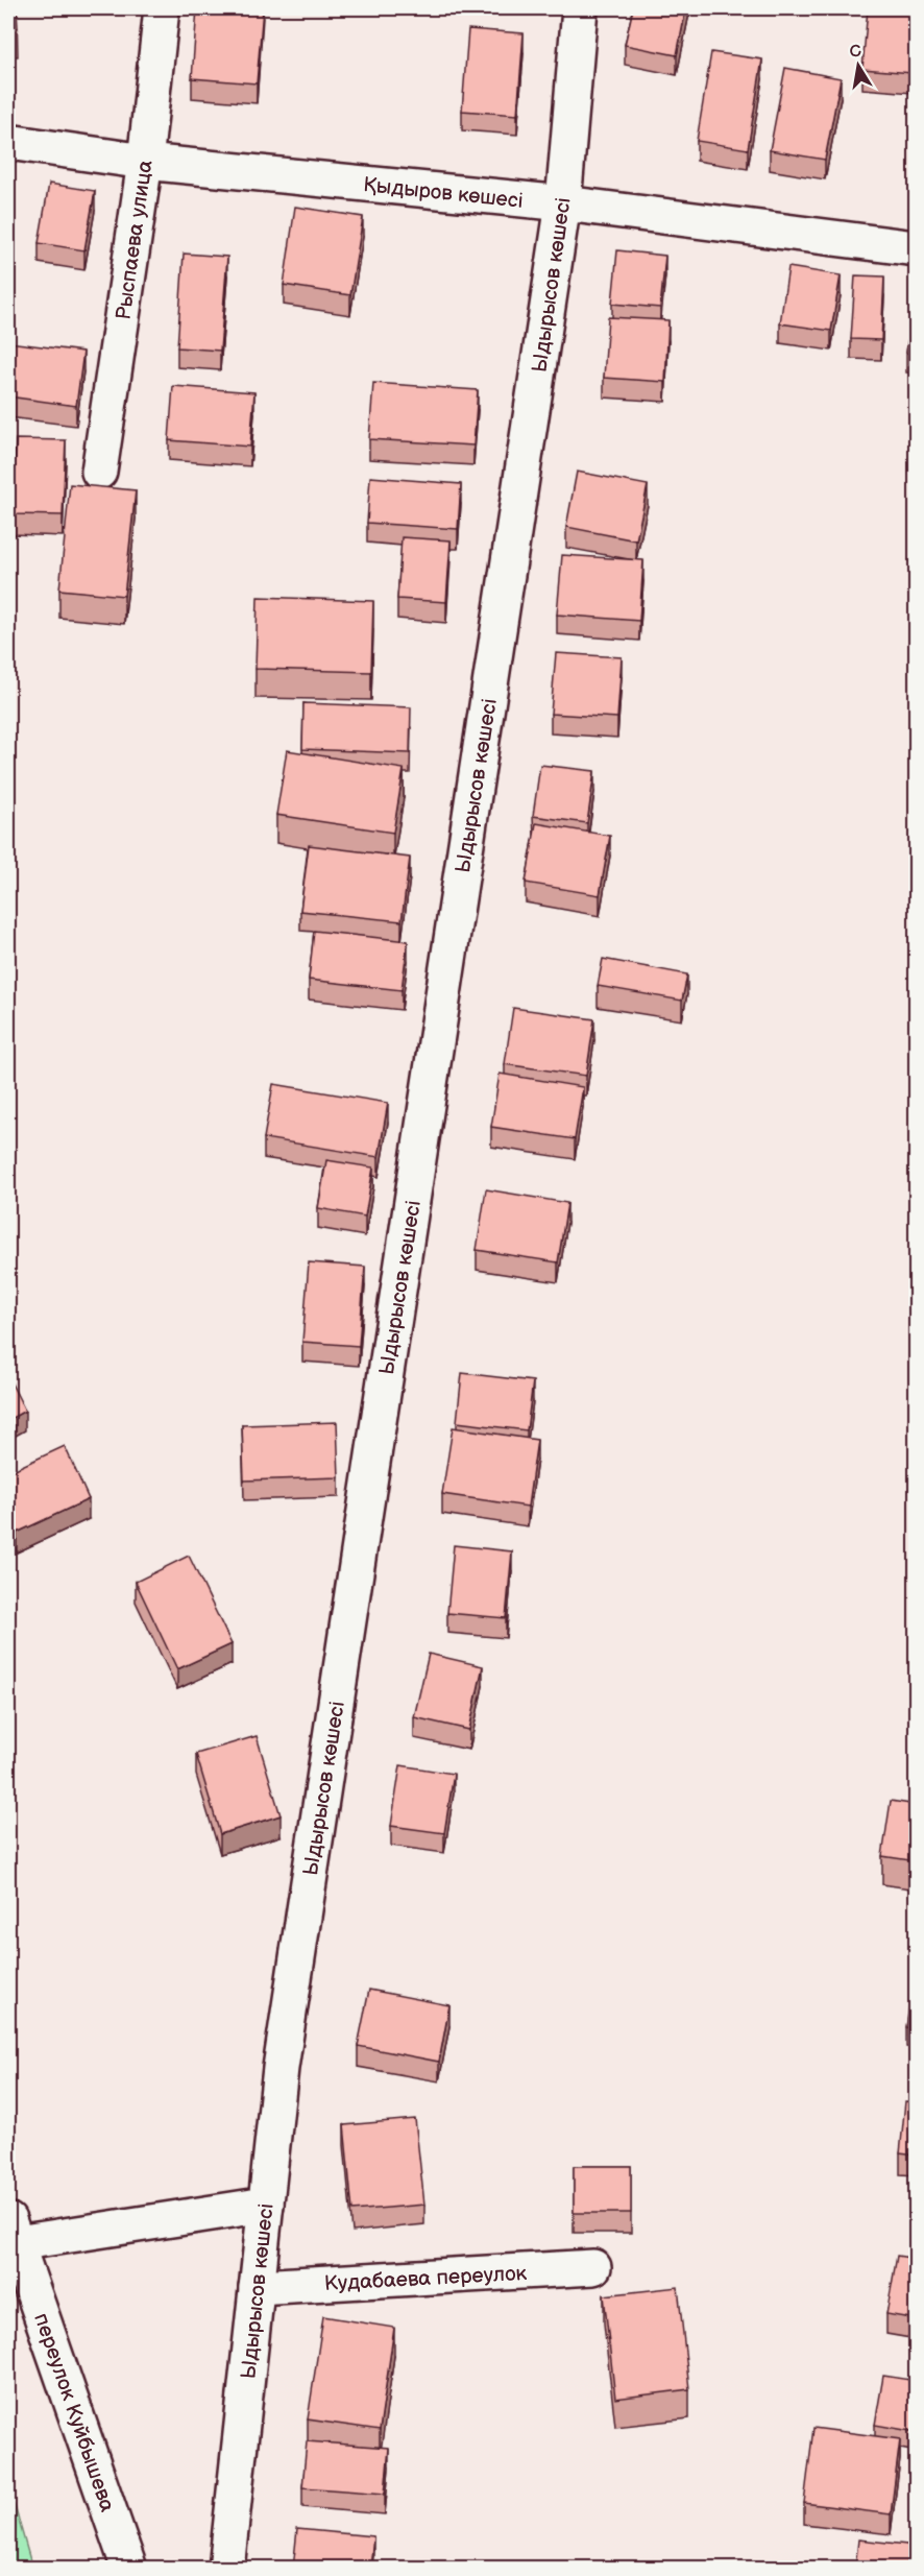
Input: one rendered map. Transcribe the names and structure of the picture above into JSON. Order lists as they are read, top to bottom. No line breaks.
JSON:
{"streets":{"street":["Қыдыров көшесі","Рыспаева улица","Ыдырысов көшесі","Кудабаева переулок","переулок Куйбышева"]},"crossings":[["Қыдыров көшесі","Рыспаева улица"],["Қыдыров көшесі","Ыдырысов көшесі"],["Ыдырысов көшесі","Кудабаева переулок"]],"north":"top"}
